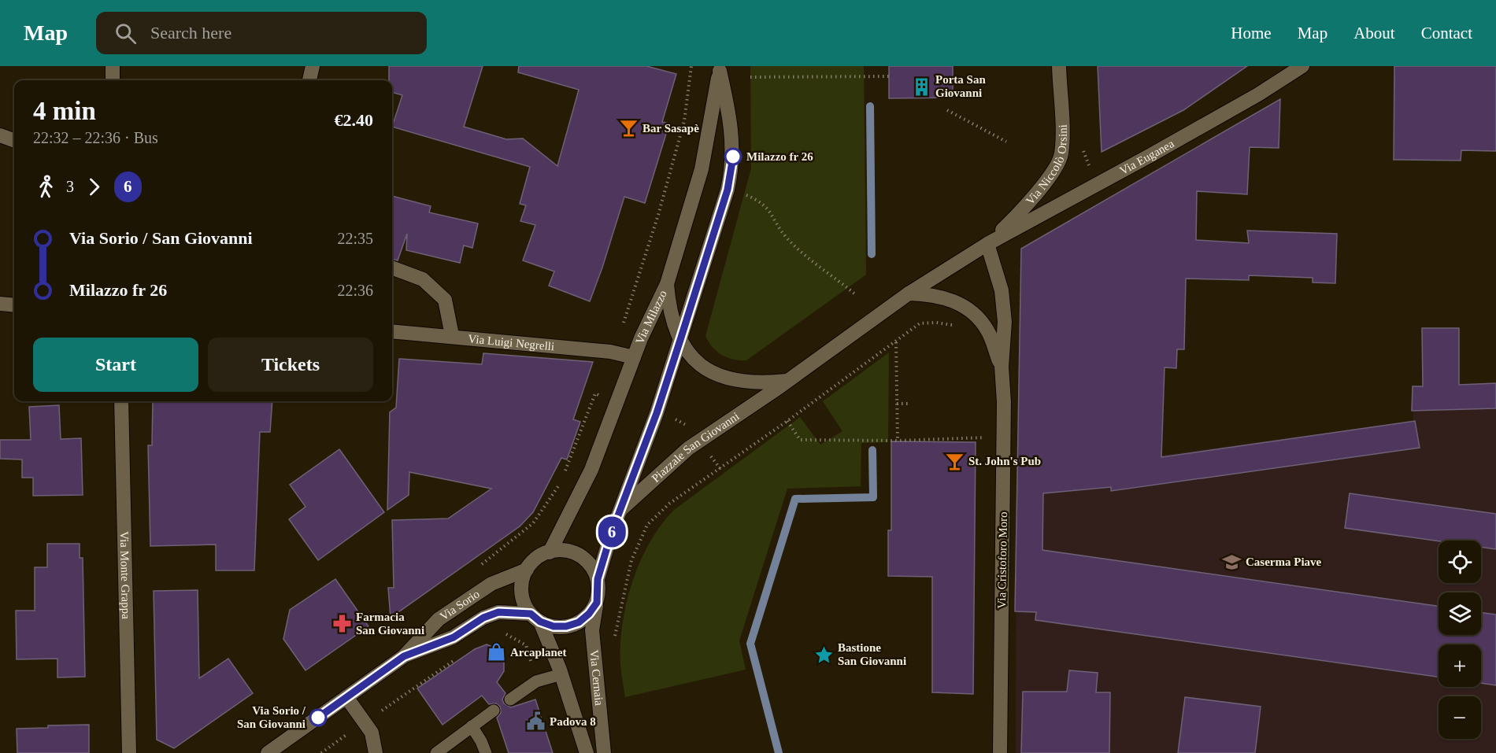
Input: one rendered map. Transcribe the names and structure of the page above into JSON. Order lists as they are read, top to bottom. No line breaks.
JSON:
{"streets":{"street":["Via Euganea","Via Niccolò Orsini","Via Milazzo","Via Luigi Negrelli","Piazzale San Giovanni","Via Cristoforo Moro","Via Monte Grappa","Via Sorio","Via Cernaia"]},"crossings":[["Via Euganea","Via Niccolò Orsini"],["Via Euganea","Piazzale San Giovanni"],["Via Euganea","Via Cristoforo Moro"],["Via Niccolò Orsini","Piazzale San Giovanni"],["Via Niccolò Orsini","Via Cristoforo Moro"],["Via Milazzo","Via Luigi Negrelli"],["Via Milazzo","Piazzale San Giovanni"],["Via Milazzo","Via Sorio"],["Via Milazzo","Via Cernaia"],["Piazzale San Giovanni","Via Cristoforo Moro"],["Piazzale San Giovanni","Via Sorio"],["Piazzale San Giovanni","Via Cernaia"],["Via Sorio","Via Cernaia"]],"places":{"building":["Porta San Giovanni"],"bar":["Bar Sasapè","St. John's Pub"],"other":["Milazzo fr 26","Via Sorio / San Giovanni"],"school or university":["Caserma Piave"],"pharmacy":["Farmacia San Giovanni"],"shop":["Arcaplanet"],"place":["Bastione San Giovanni"],"public building":["Padova 8"]},"lines":["bus line 6"],"page":{"header":"Map","search":"Search here","nav":["Home","Map","About","Contact"],"on_map":"6","heading":["4 min","22:32 – 22:36 · Bus","€2.40"],"legs":["3","6"],"list":[{"name":"Via Sorio / San Giovanni","value":"22:35"},{"name":"Milazzo fr 26","value":"22:36"}],"buttons":["Start","Tickets"],"map_buttons":["+","−"]}}
